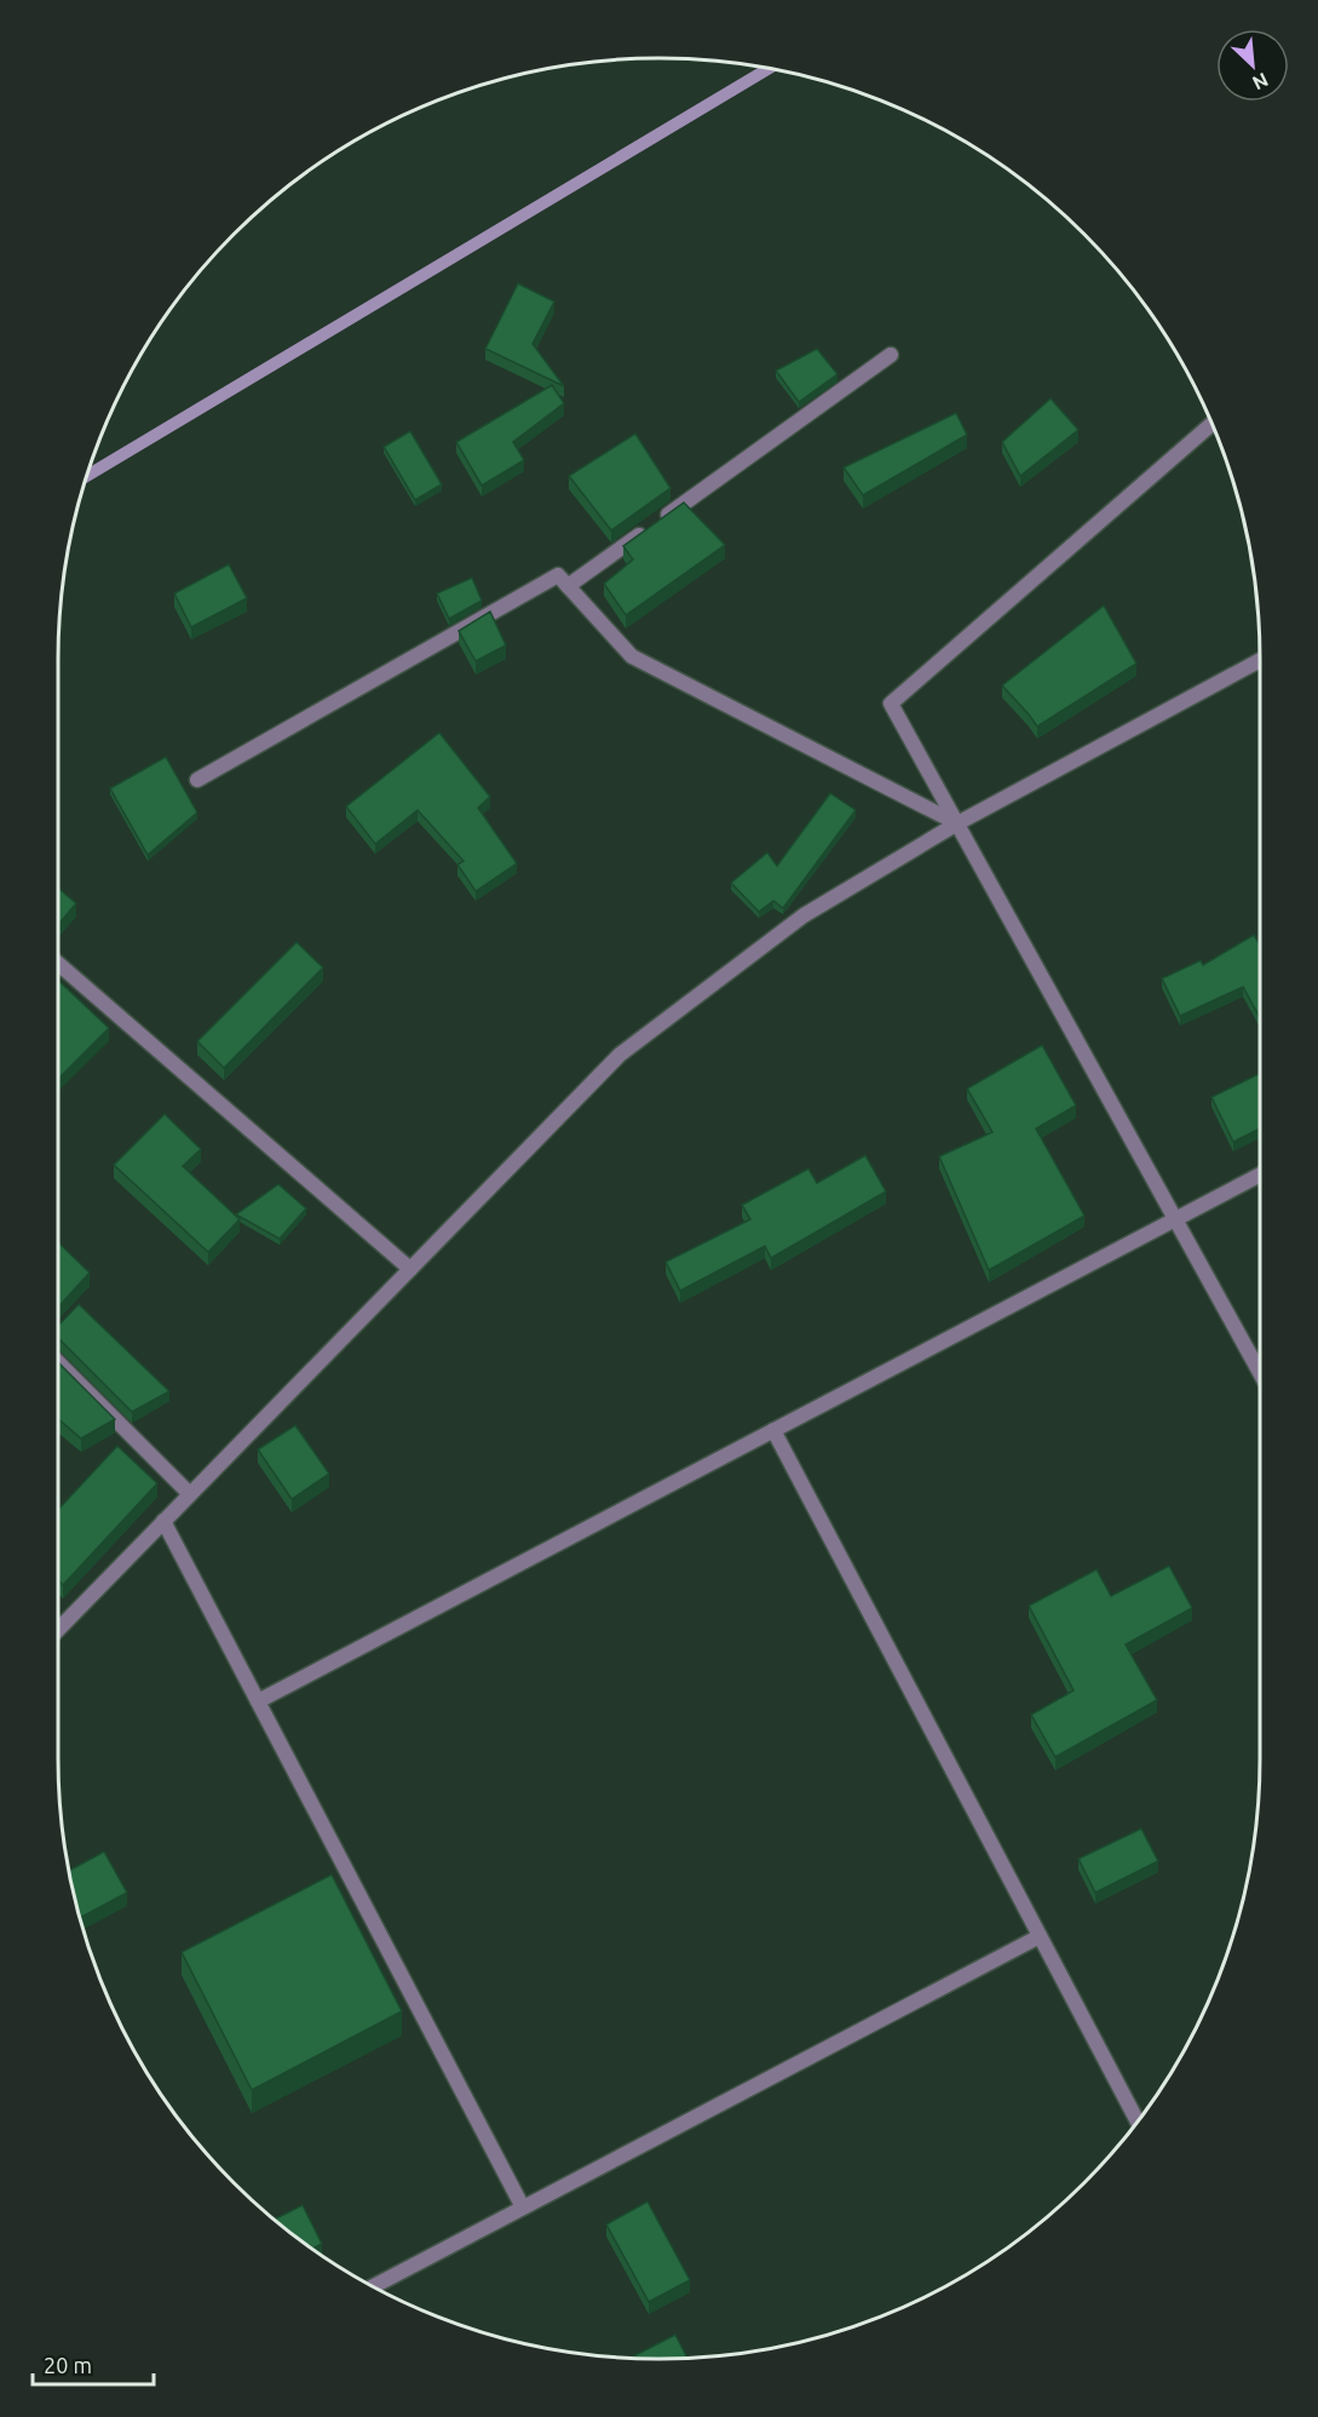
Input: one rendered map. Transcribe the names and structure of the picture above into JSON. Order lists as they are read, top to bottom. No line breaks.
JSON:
{"scale_bar":"20 m","north":"bottom right"}
